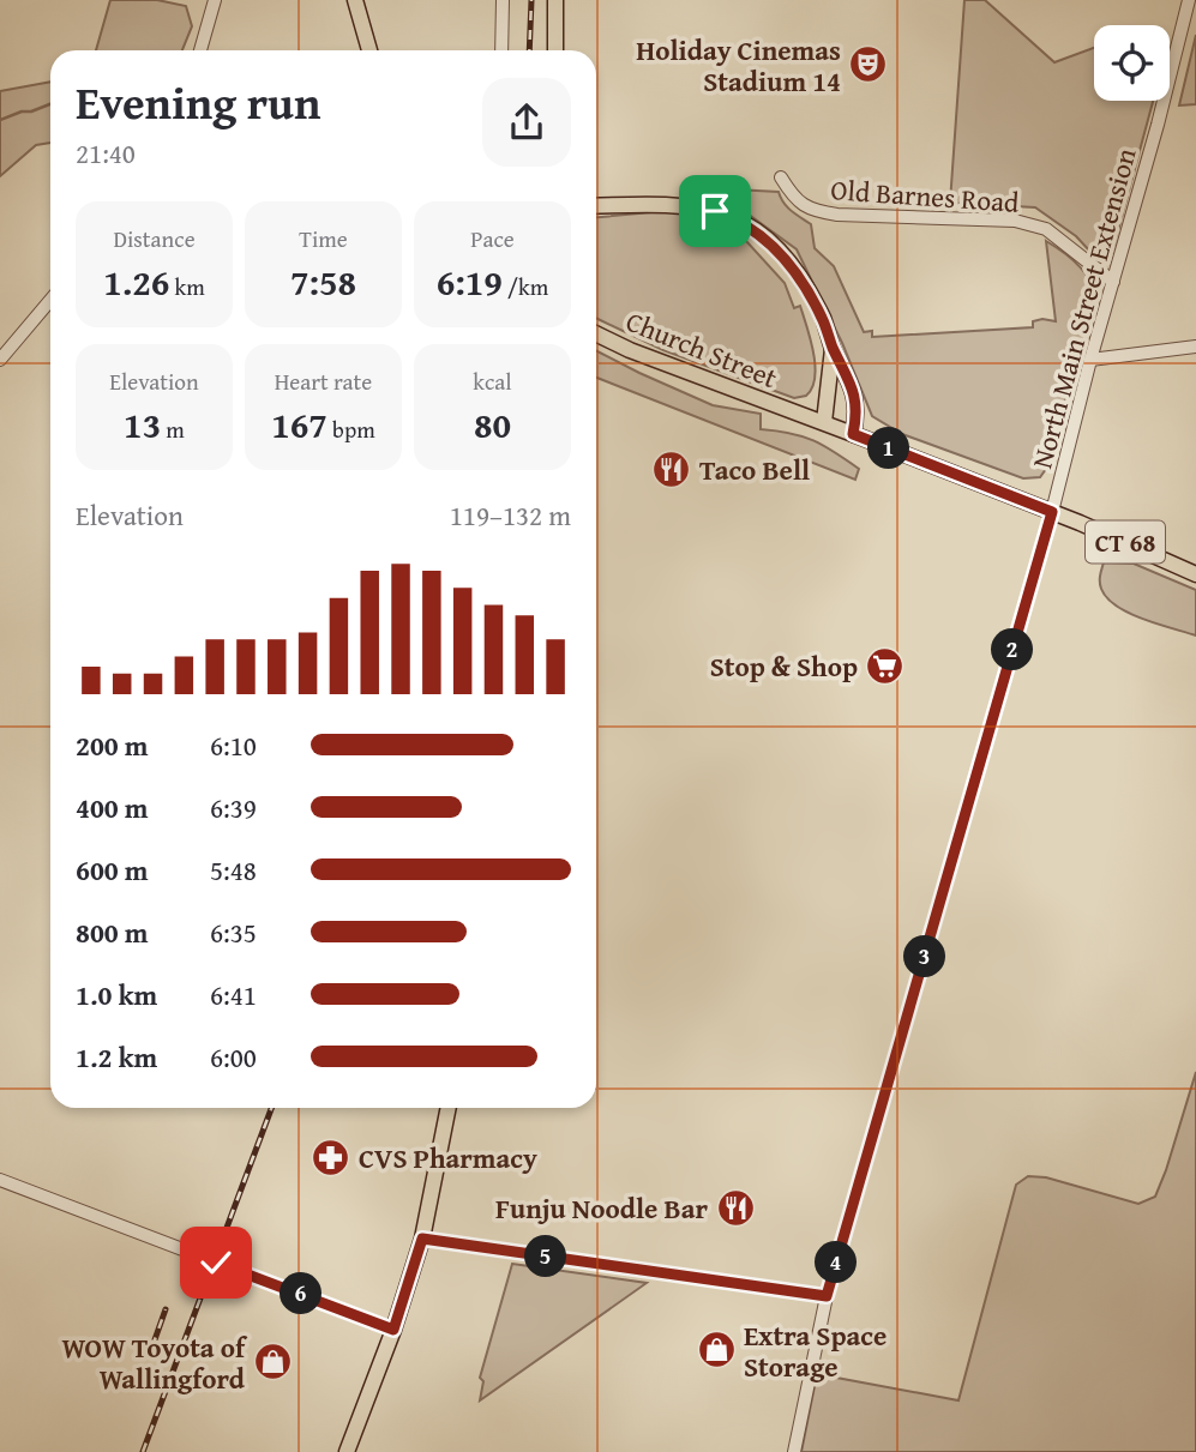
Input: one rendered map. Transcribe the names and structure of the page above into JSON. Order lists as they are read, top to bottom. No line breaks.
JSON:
{"streets":{"main road":["Church Street","CT 68"],"street":["Old Barnes Road","North Main Street Extension"]},"crossings":[["Old Barnes Road","North Main Street Extension"],["North Main Street Extension","CT 68"],["Church Street","CT 68"]],"places":{"theatre":["Holiday Cinemas Stadium 14"],"restaurant":["Taco Bell","Funju Noodle Bar"],"supermarket":["Stop & Shop"],"pharmacy":["CVS Pharmacy"],"shop":["Extra Space Storage","WOW Toyota of Wallingford"]},"page":{"heading":["Evening run","21:40"],"stats":[["Distance","1.26 km"],["Time","7:58"],["Pace","6:19 /km"],["Elevation","13 m"],["Heart rate","167 bpm"],["kcal","80"]],"pins":["1","2","3","5","4","6"],"chart":["Elevation","119–132 m"],"list":[{"name":"200 m","note":"6:10"},{"name":"400 m","note":"6:39"},{"name":"600 m","note":"5:48"},{"name":"800 m","note":"6:35"},{"name":"1.0 km","note":"6:41"},{"name":"1.2 km","note":"6:00"}]}}
